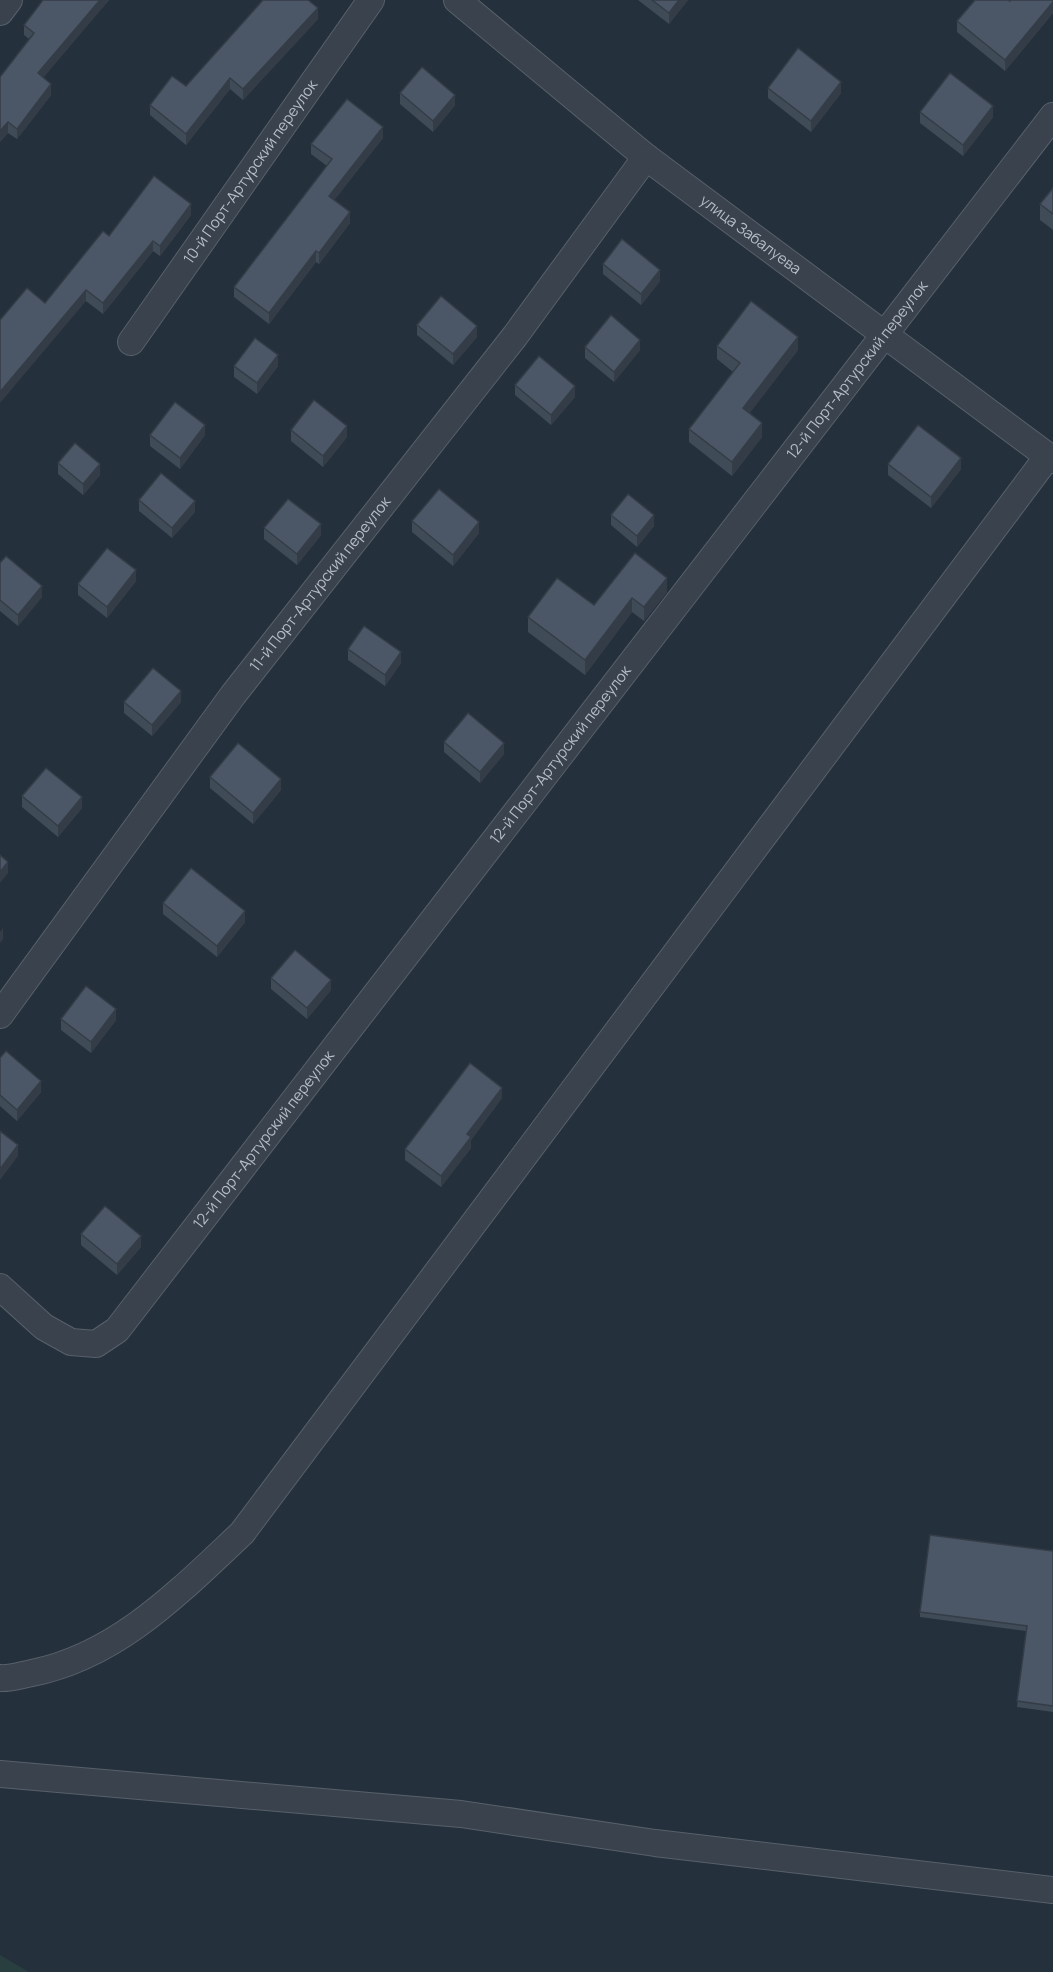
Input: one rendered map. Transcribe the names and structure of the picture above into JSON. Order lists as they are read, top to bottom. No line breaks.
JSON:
{"streets":{"street":["10-й Порт-Артурский переулок","улица Забалуева","12-й Порт-Артурский переулок","11-й Порт-Артурский переулок"]},"crossings":[["улица Забалуева","12-й Порт-Артурский переулок"],["улица Забалуева","11-й Порт-Артурский переулок"]]}
